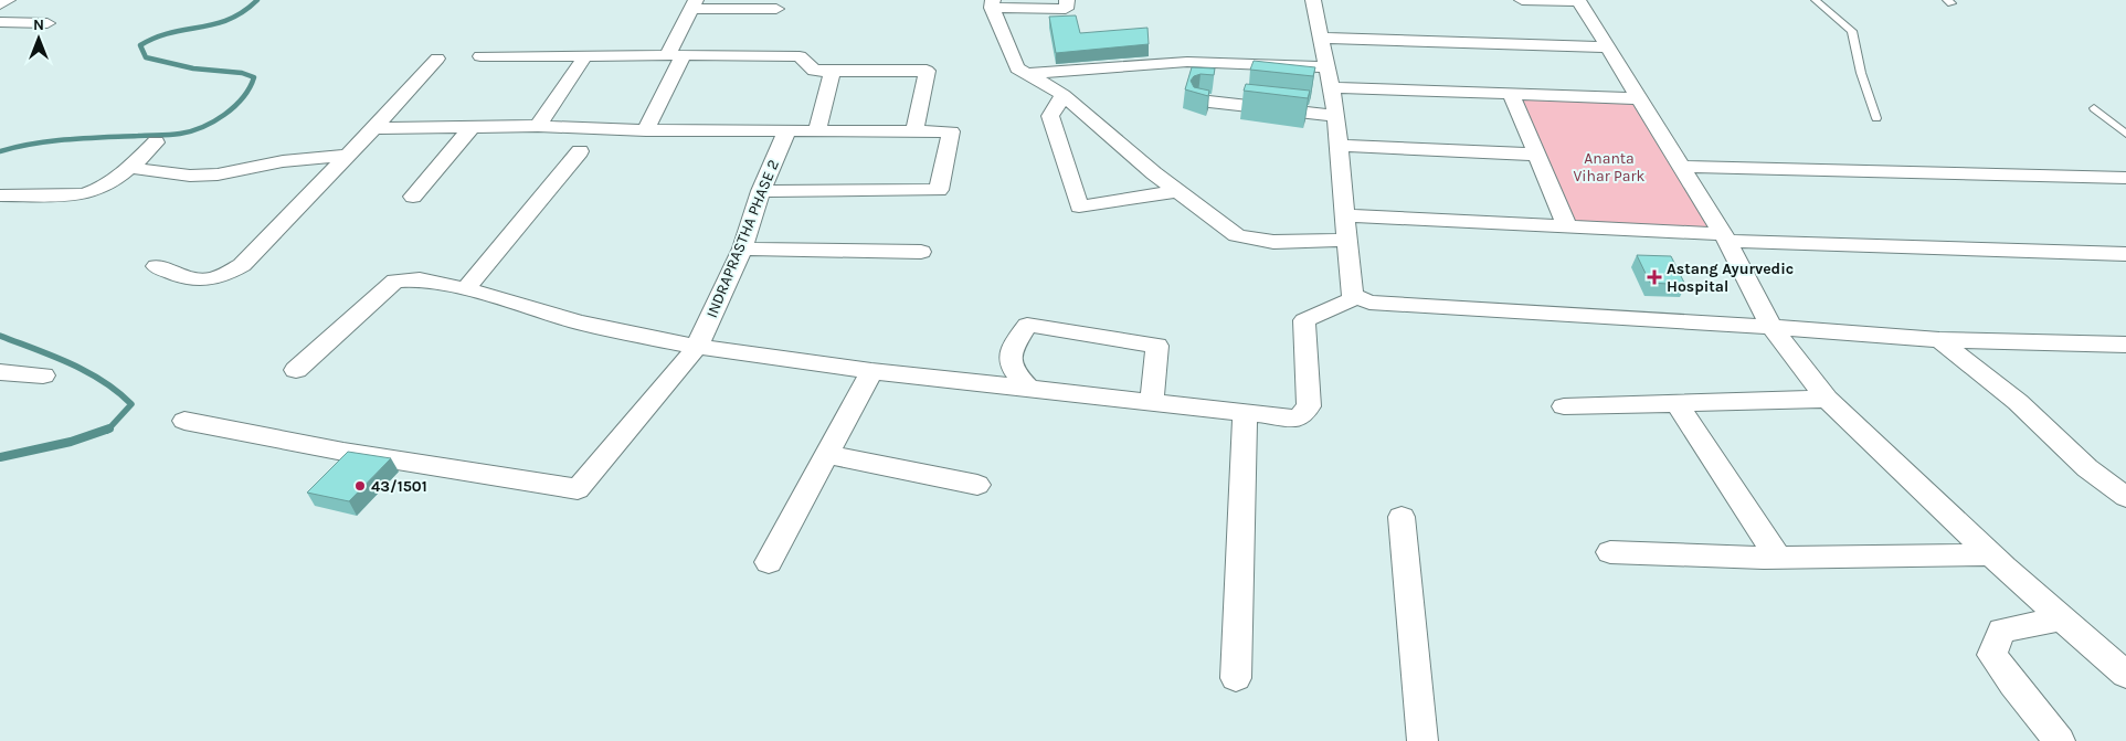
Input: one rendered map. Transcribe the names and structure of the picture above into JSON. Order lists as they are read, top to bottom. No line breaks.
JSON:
{"streets":{"street":["INDRAPRASTHA PHASE 2"]},"parks":["Ananta Vihar Park"],"places":{"health":["Astang Ayurvedic Hospital"],"other":["43/1501"]},"north":"top"}
